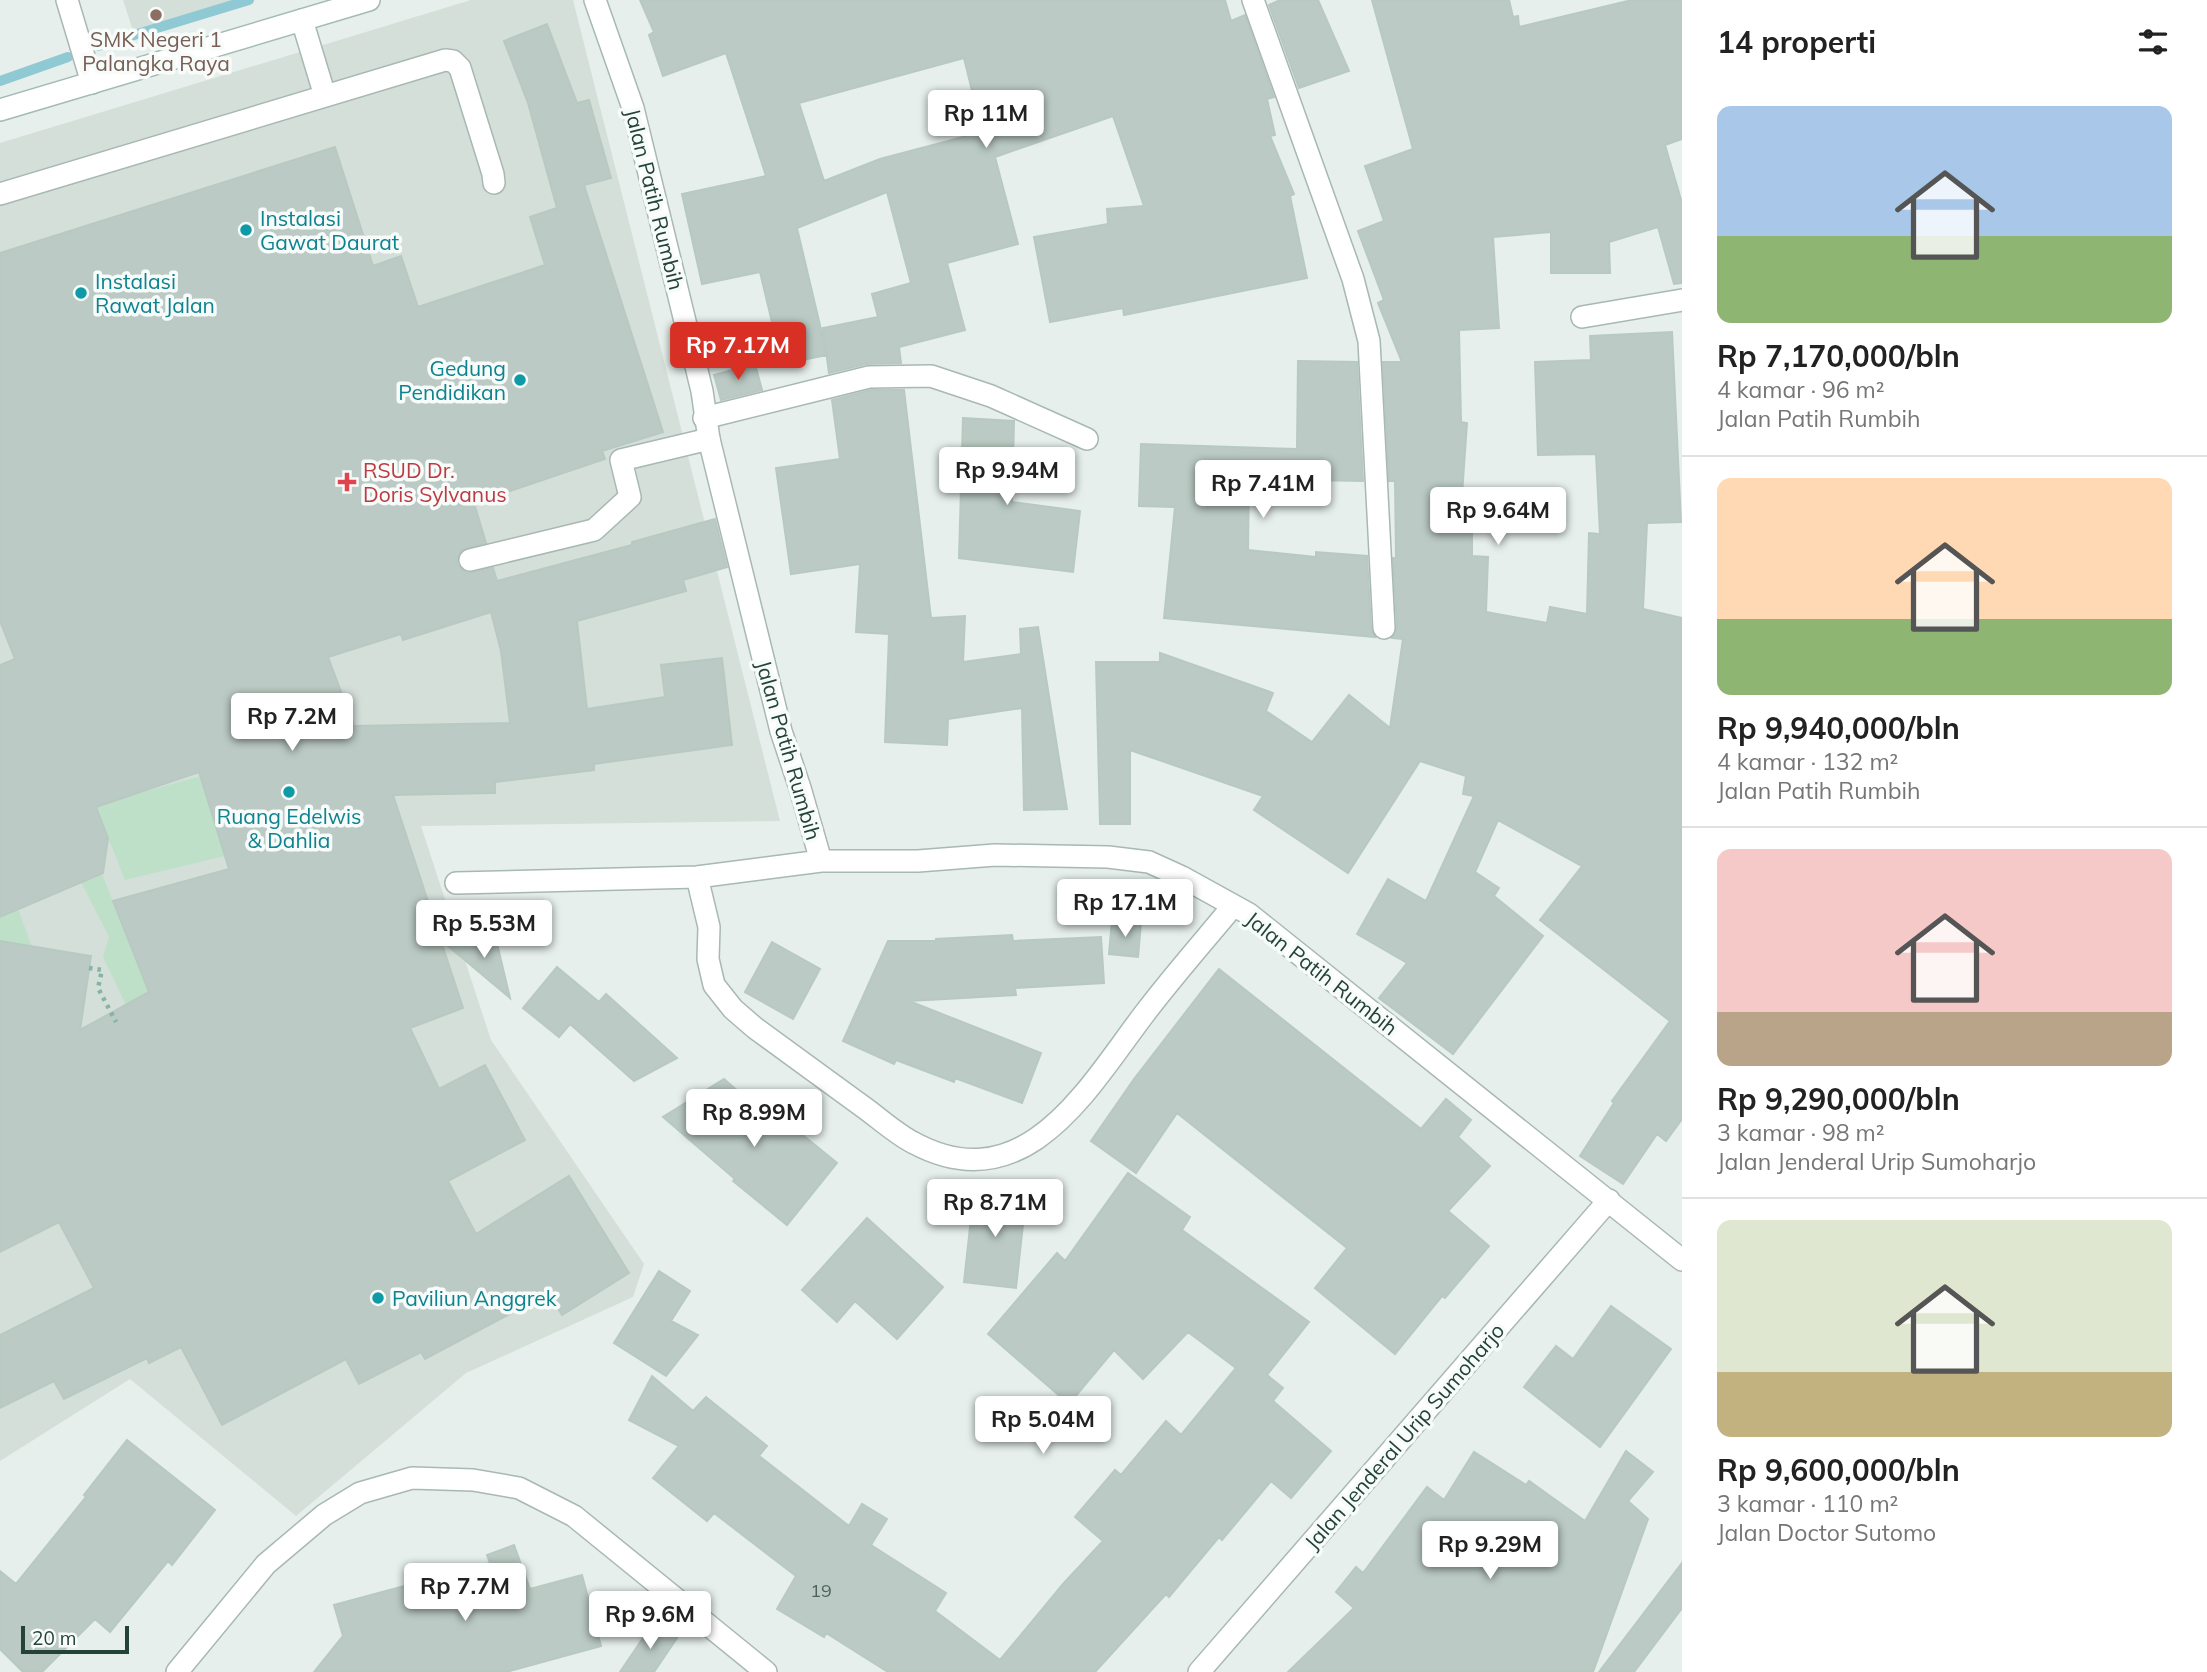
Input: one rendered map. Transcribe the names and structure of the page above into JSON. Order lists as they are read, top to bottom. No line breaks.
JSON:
{"streets":{"street":["Jalan Patih Rumbih","Jalan Jenderal Urip Sumoharjo"]},"crossings":[["Jalan Patih Rumbih","Jalan Jenderal Urip Sumoharjo"]],"places":{"other":["SMK Negeri 1 Palangka Raya","Instalasi Gawat Daurat","Instalasi Rawat Jalan","Gedung Pendidikan","Ruang Edelwis & Dahlia","Paviliun Anggrek"],"health":["RSUD Dr. Doris Sylvanus"]},"house_numbers":["19"],"scale_bar":"20 m","page":{"heading":"14 properti","list":[{"name":"Rp 7,170,000/bln","note":"4 kamar · 96 m² · Jalan Patih Rumbih"},{"name":"Rp 9,940,000/bln","note":"4 kamar · 132 m² · Jalan Patih Rumbih"},{"name":"Rp 9,290,000/bln","note":"3 kamar · 98 m² · Jalan Jenderal Urip Sumoharjo"},{"name":"Rp 9,600,000/bln","note":"3 kamar · 110 m² · Jalan Doctor Sutomo"}],"price":["Rp 11M","Rp 7.17M","Rp 9.94M","Rp 7.41M","Rp 9.64M","Rp 7.2M","Rp 17.1M","Rp 5.53M","Rp 8.99M","Rp 8.71M","Rp 5.04M","Rp 9.29M","Rp 7.7M","Rp 9.6M"],"scale":"20 m"}}
